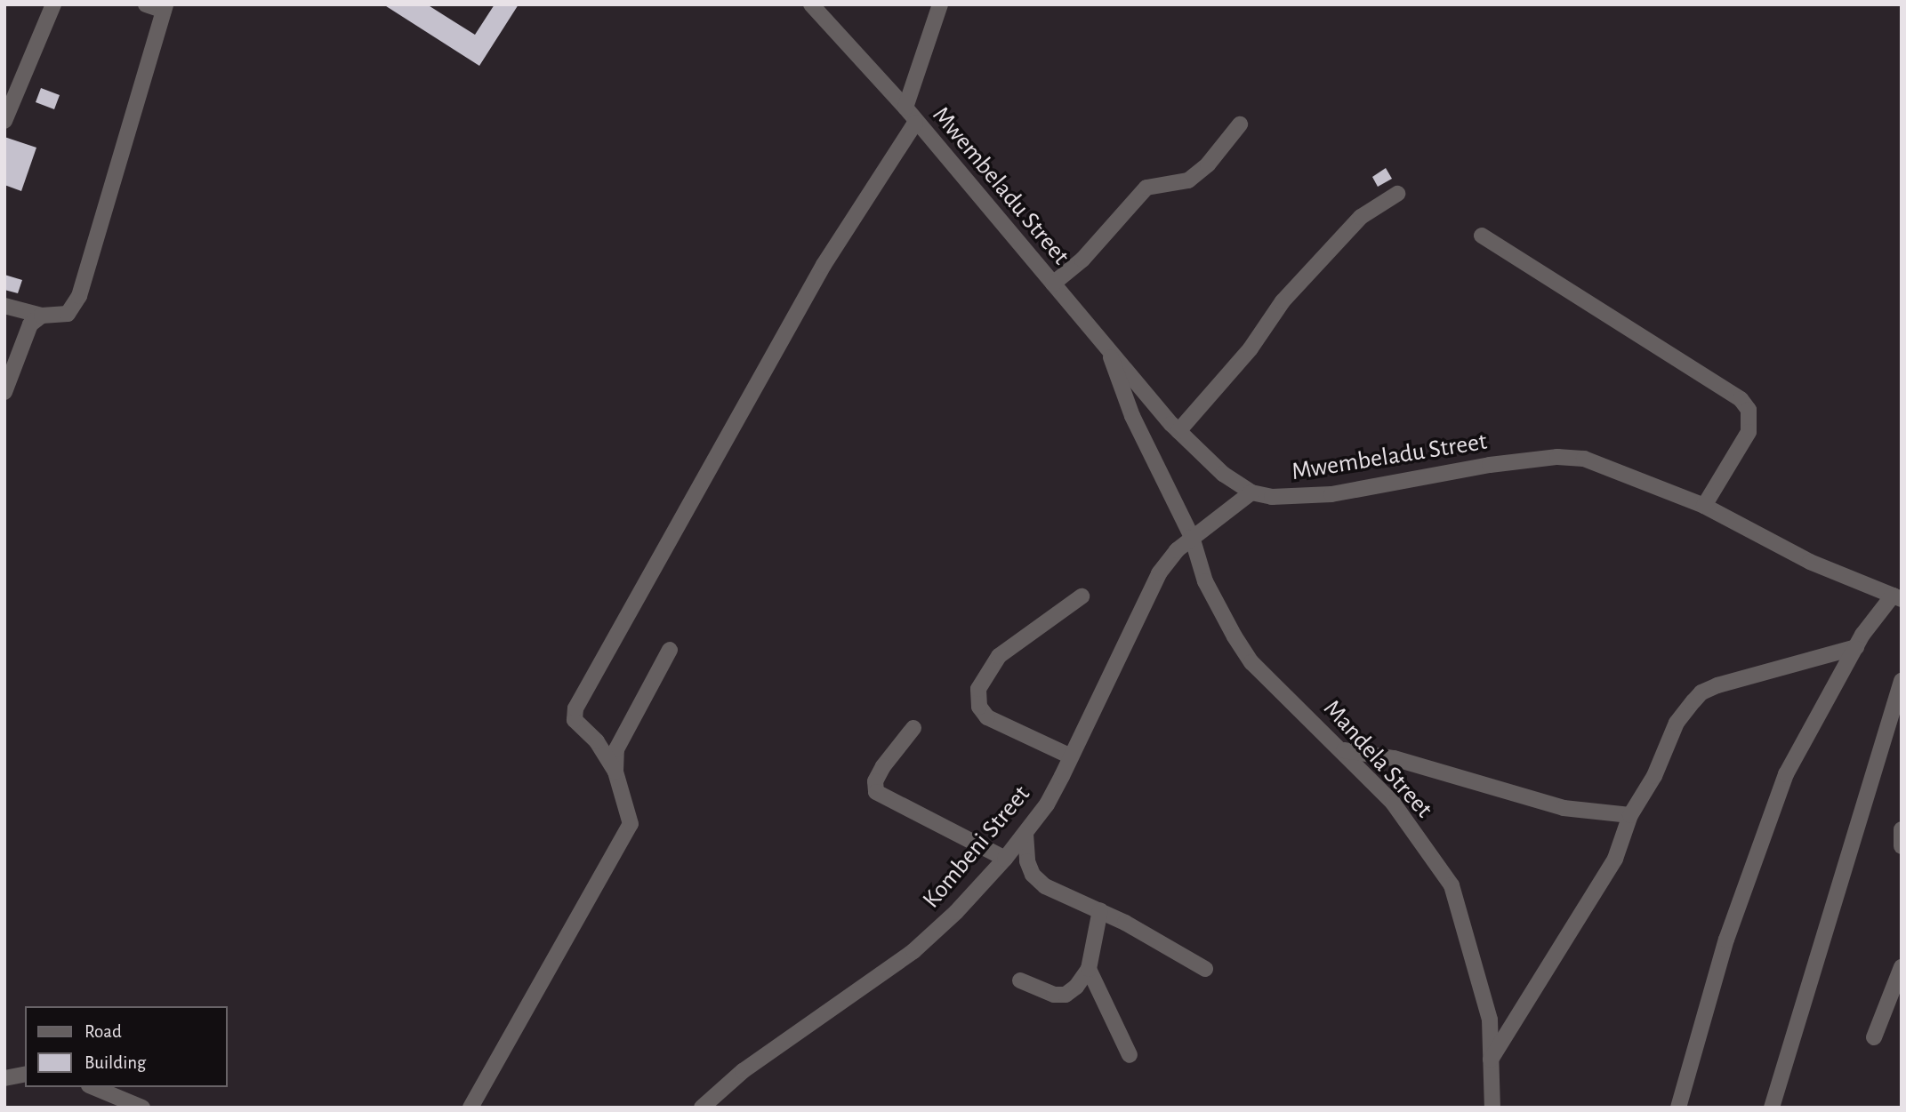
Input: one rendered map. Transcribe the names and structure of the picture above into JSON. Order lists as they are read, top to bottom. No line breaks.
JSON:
{"streets":{"street":["Mwembeladu Street","Mandela Street","Kombeni Street"]},"crossings":[["Mwembeladu Street","Mandela Street"],["Mwembeladu Street","Kombeni Street"],["Mandela Street","Kombeni Street"]],"legend":["Road","Building"]}
